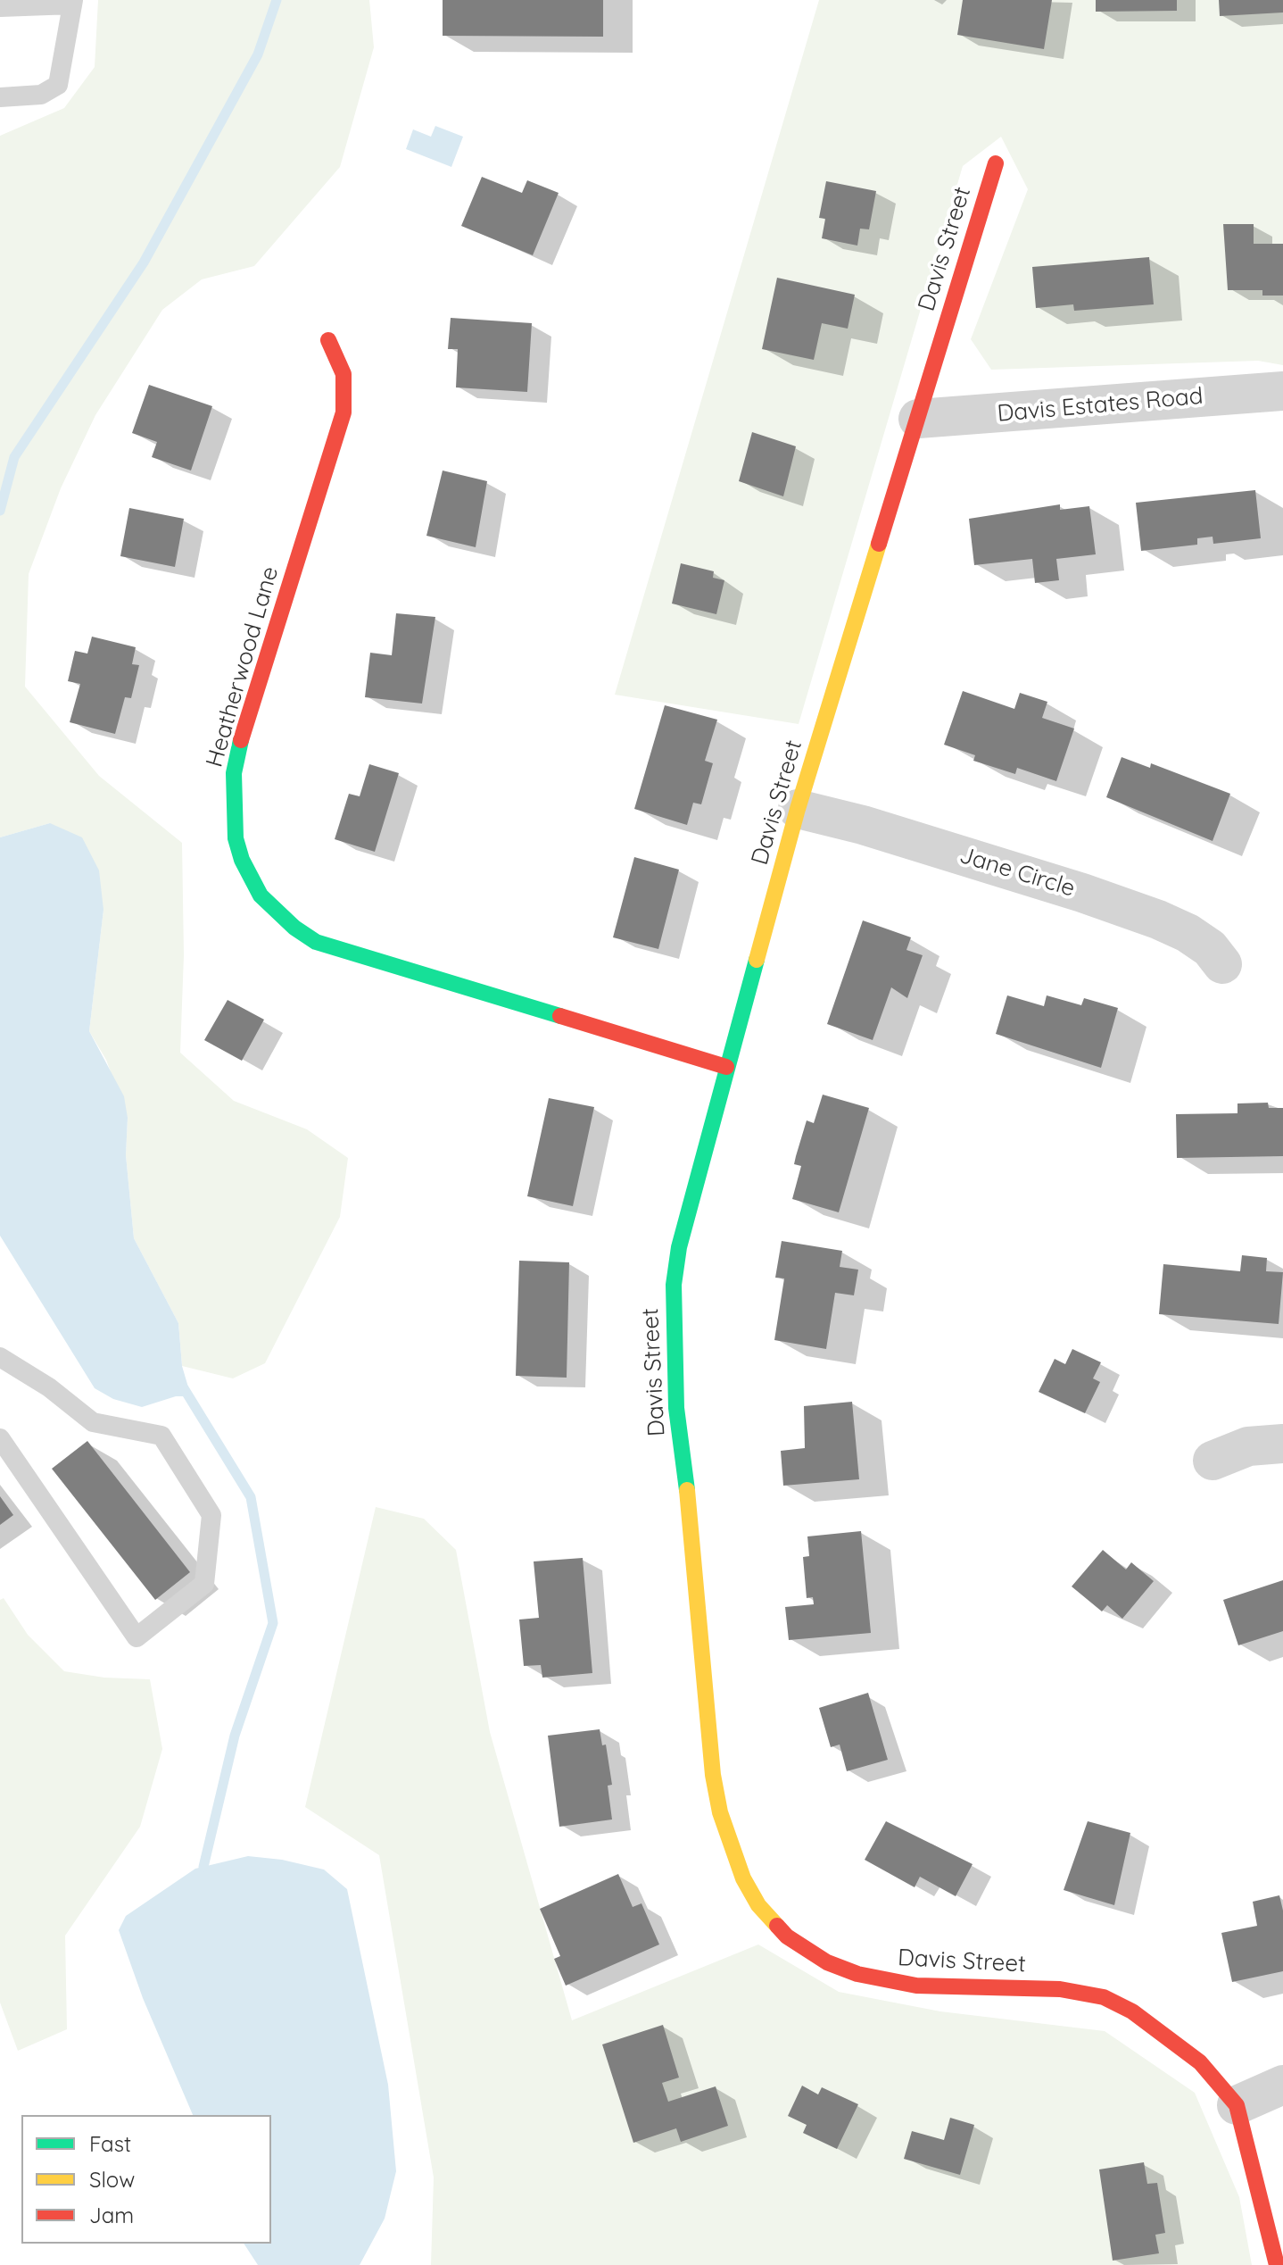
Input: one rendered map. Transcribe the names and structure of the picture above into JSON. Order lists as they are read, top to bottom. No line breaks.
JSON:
{"streets":{"street":["Davis Street","Davis Estates Road","Heatherwood Lane","Jane Circle"]},"crossings":[["Davis Street","Davis Estates Road"],["Davis Street","Heatherwood Lane"],["Davis Street","Jane Circle"]],"legend":["Fast","Slow","Jam"]}
